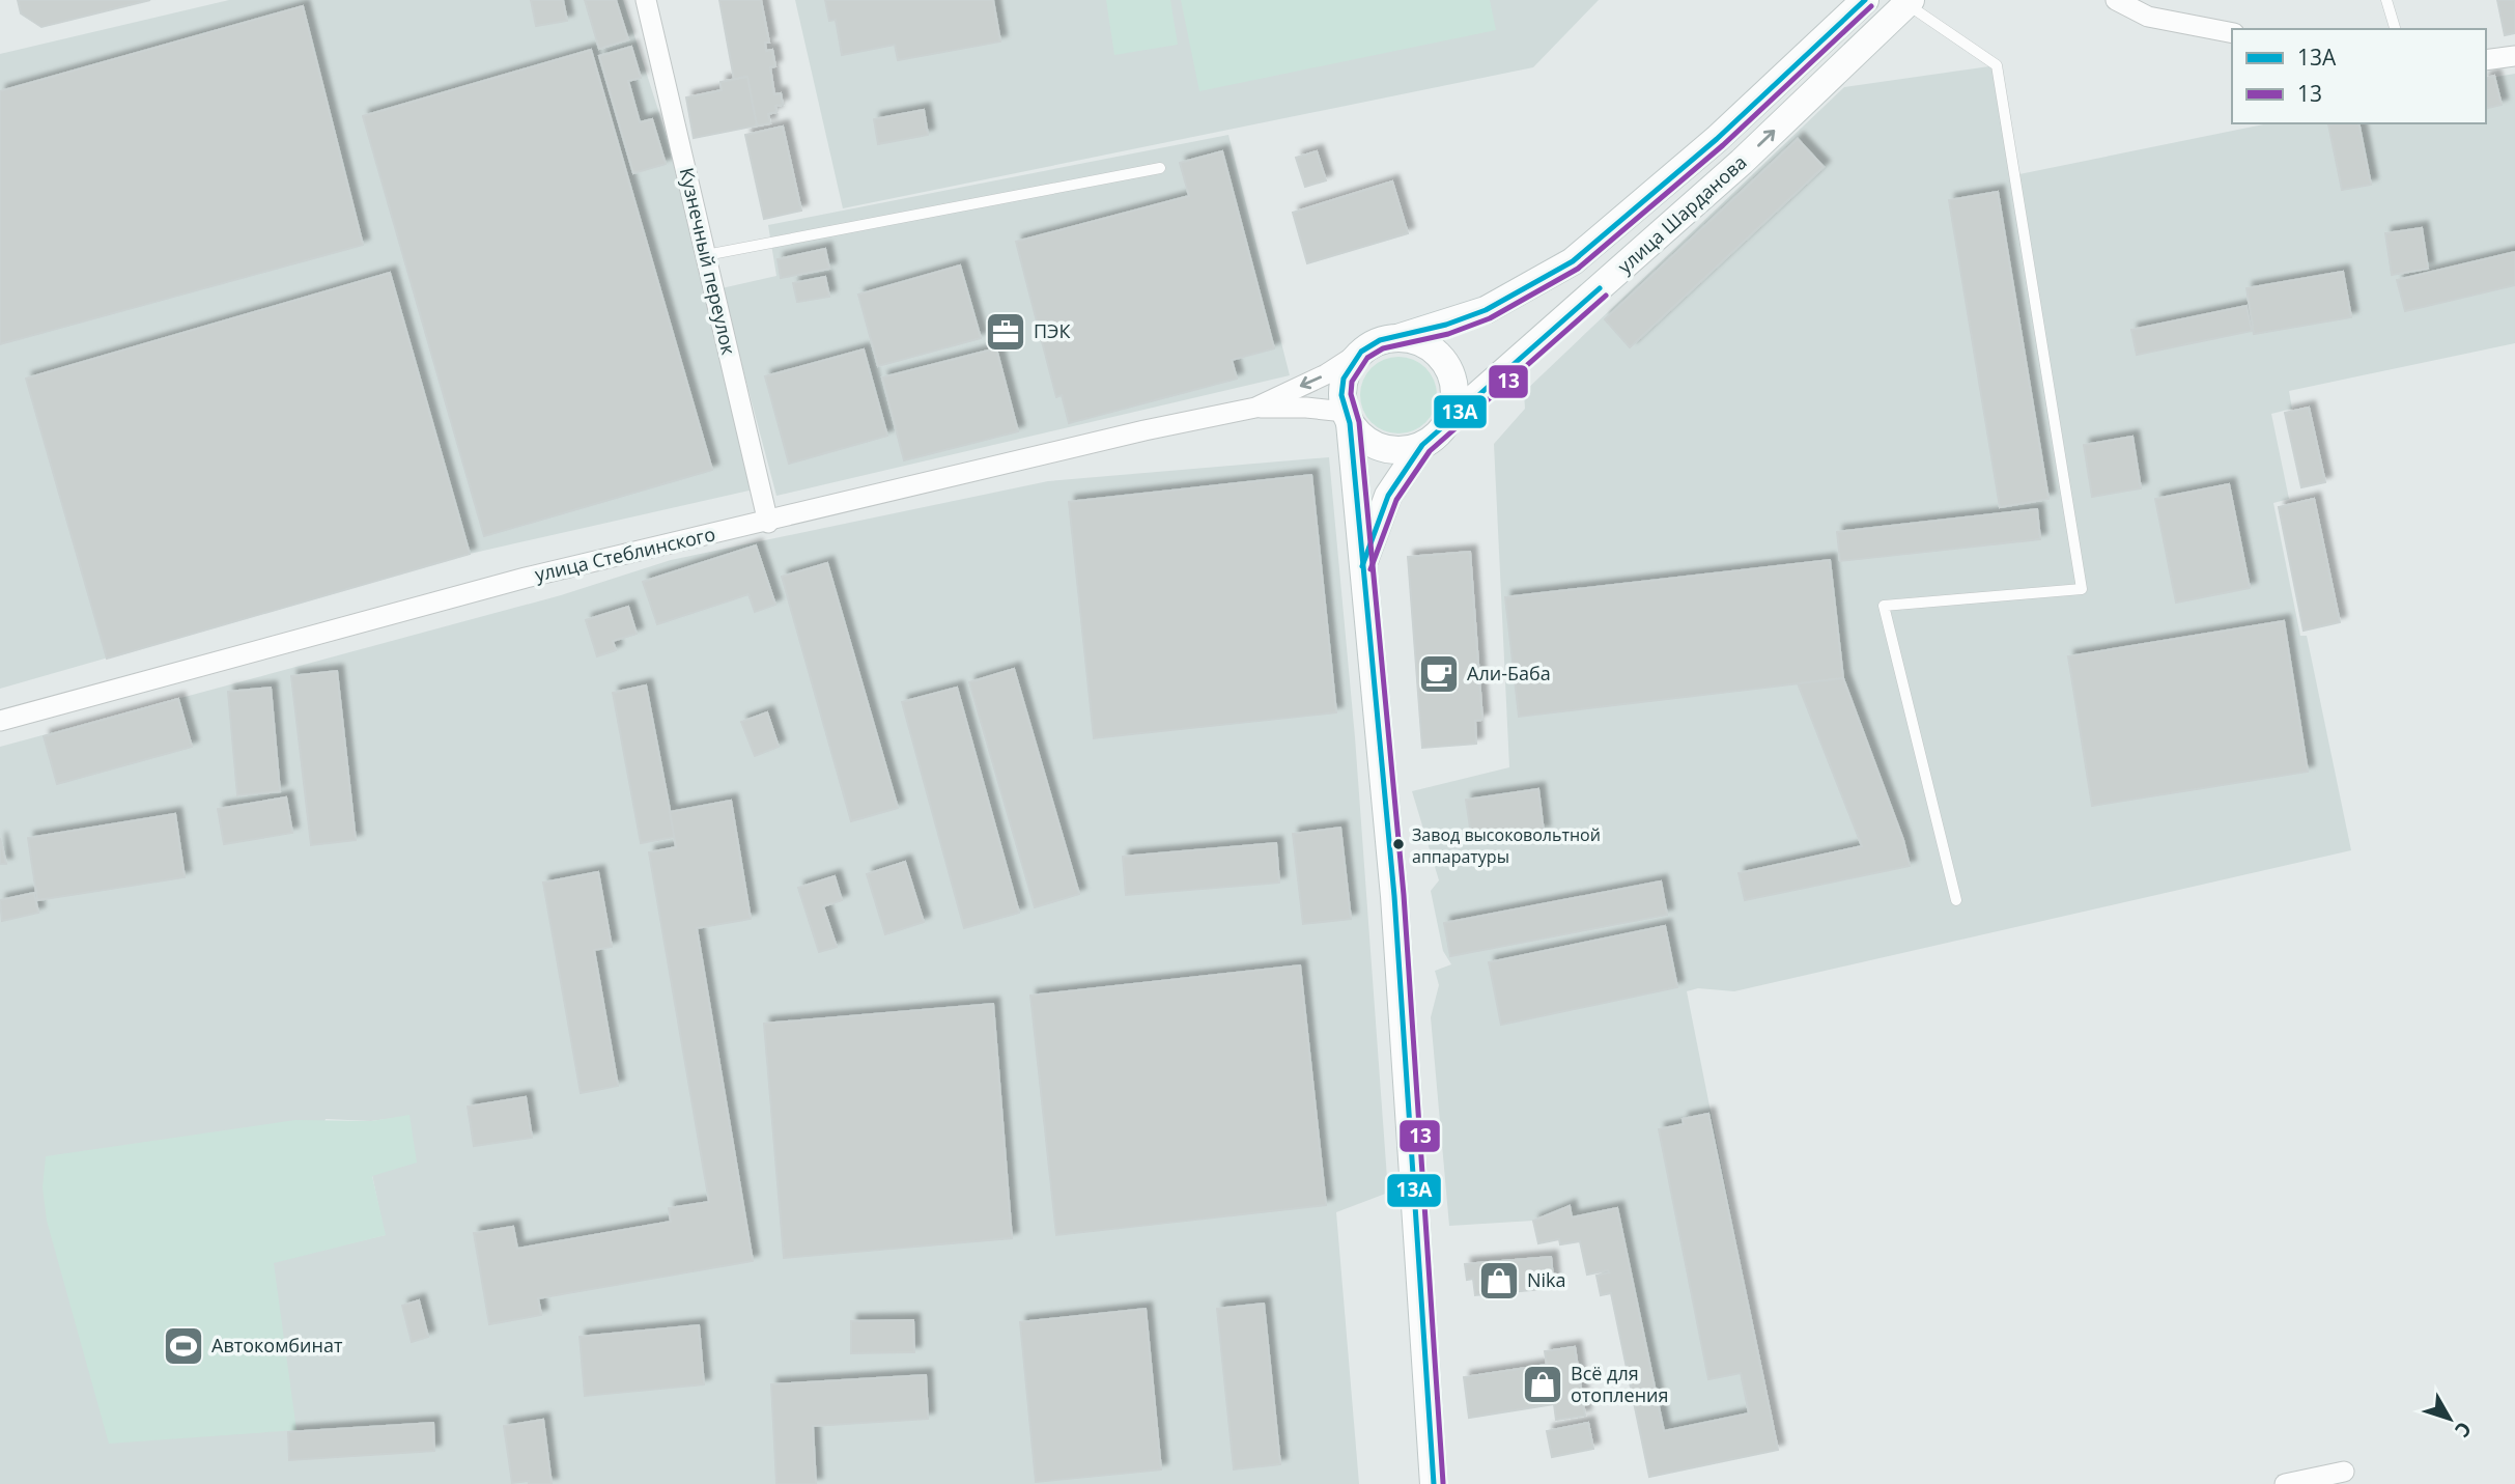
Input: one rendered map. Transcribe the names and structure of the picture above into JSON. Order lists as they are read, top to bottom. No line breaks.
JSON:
{"streets":{"main road":["улица Шарданова"],"street":["Кузнечный переулок","улица Стеблинского"]},"crossings":[["Кузнечный переулок","улица Стеблинского"]],"places":{"office":["ПЭК"],"cafe":["Али-Баба"],"other":["Завод высоковольтной аппаратуры"],"shop":["Nika","Всё для отопления"],"sports":["Автокомбинат"]},"lines":["transit line 13А","transit line 13"],"legend":["13А","13"],"north":"bottom right"}
